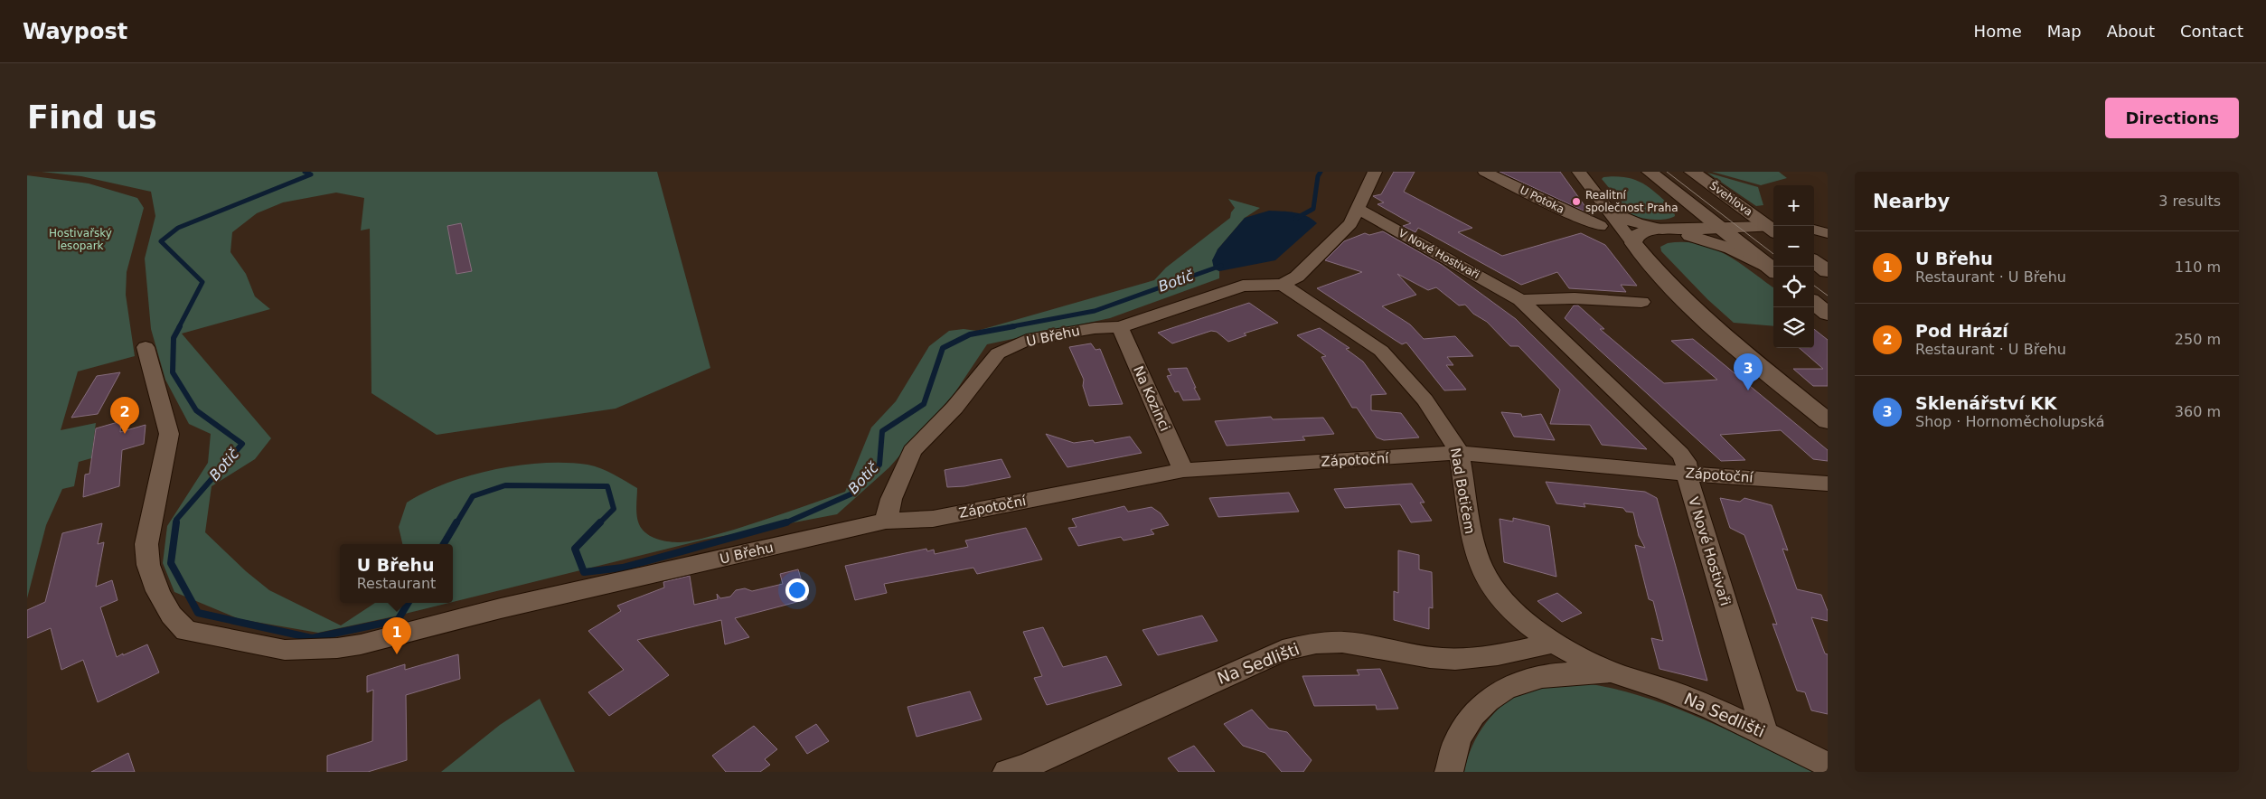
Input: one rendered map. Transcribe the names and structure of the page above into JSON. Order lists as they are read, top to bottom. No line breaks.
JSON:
{"streets":{"street":["Švehlova","U Potoka","V Nové Hostivaři","U Břehu","Na Kozinci","Zápotoční","Nad Botičem","Na Sedlišti"]},"crossings":[["V Nové Hostivaři","Zápotoční"],["V Nové Hostivaři","Na Sedlišti"],["U Břehu","Na Kozinci"],["U Břehu","Zápotoční"],["U Břehu","Nad Botičem"],["Na Kozinci","Zápotoční"],["Zápotoční","Nad Botičem"],["Nad Botičem","Na Sedlišti"]],"water":["Botič"],"parks":["Hostivařský lesopark"],"places":["Realitní společnost Praha"],"page":{"header":"Waypost","nav":["Home","Map","About","Contact"],"buttons":"Directions","title":"Find us","heading":["Nearby","3 results"],"map_buttons":["+","−"],"list":[{"mark":"1","name":"U Břehu","note":"Restaurant · U Břehu","value":"110 m"},{"mark":"2","name":"Pod Hrází","note":"Restaurant · U Břehu","value":"250 m"},{"mark":"3","name":"Sklenářství KK","note":"Shop · Hornoměcholupská","value":"360 m"}],"pins":["3","2","1"],"popup":["U Břehu","Restaurant"]}}
